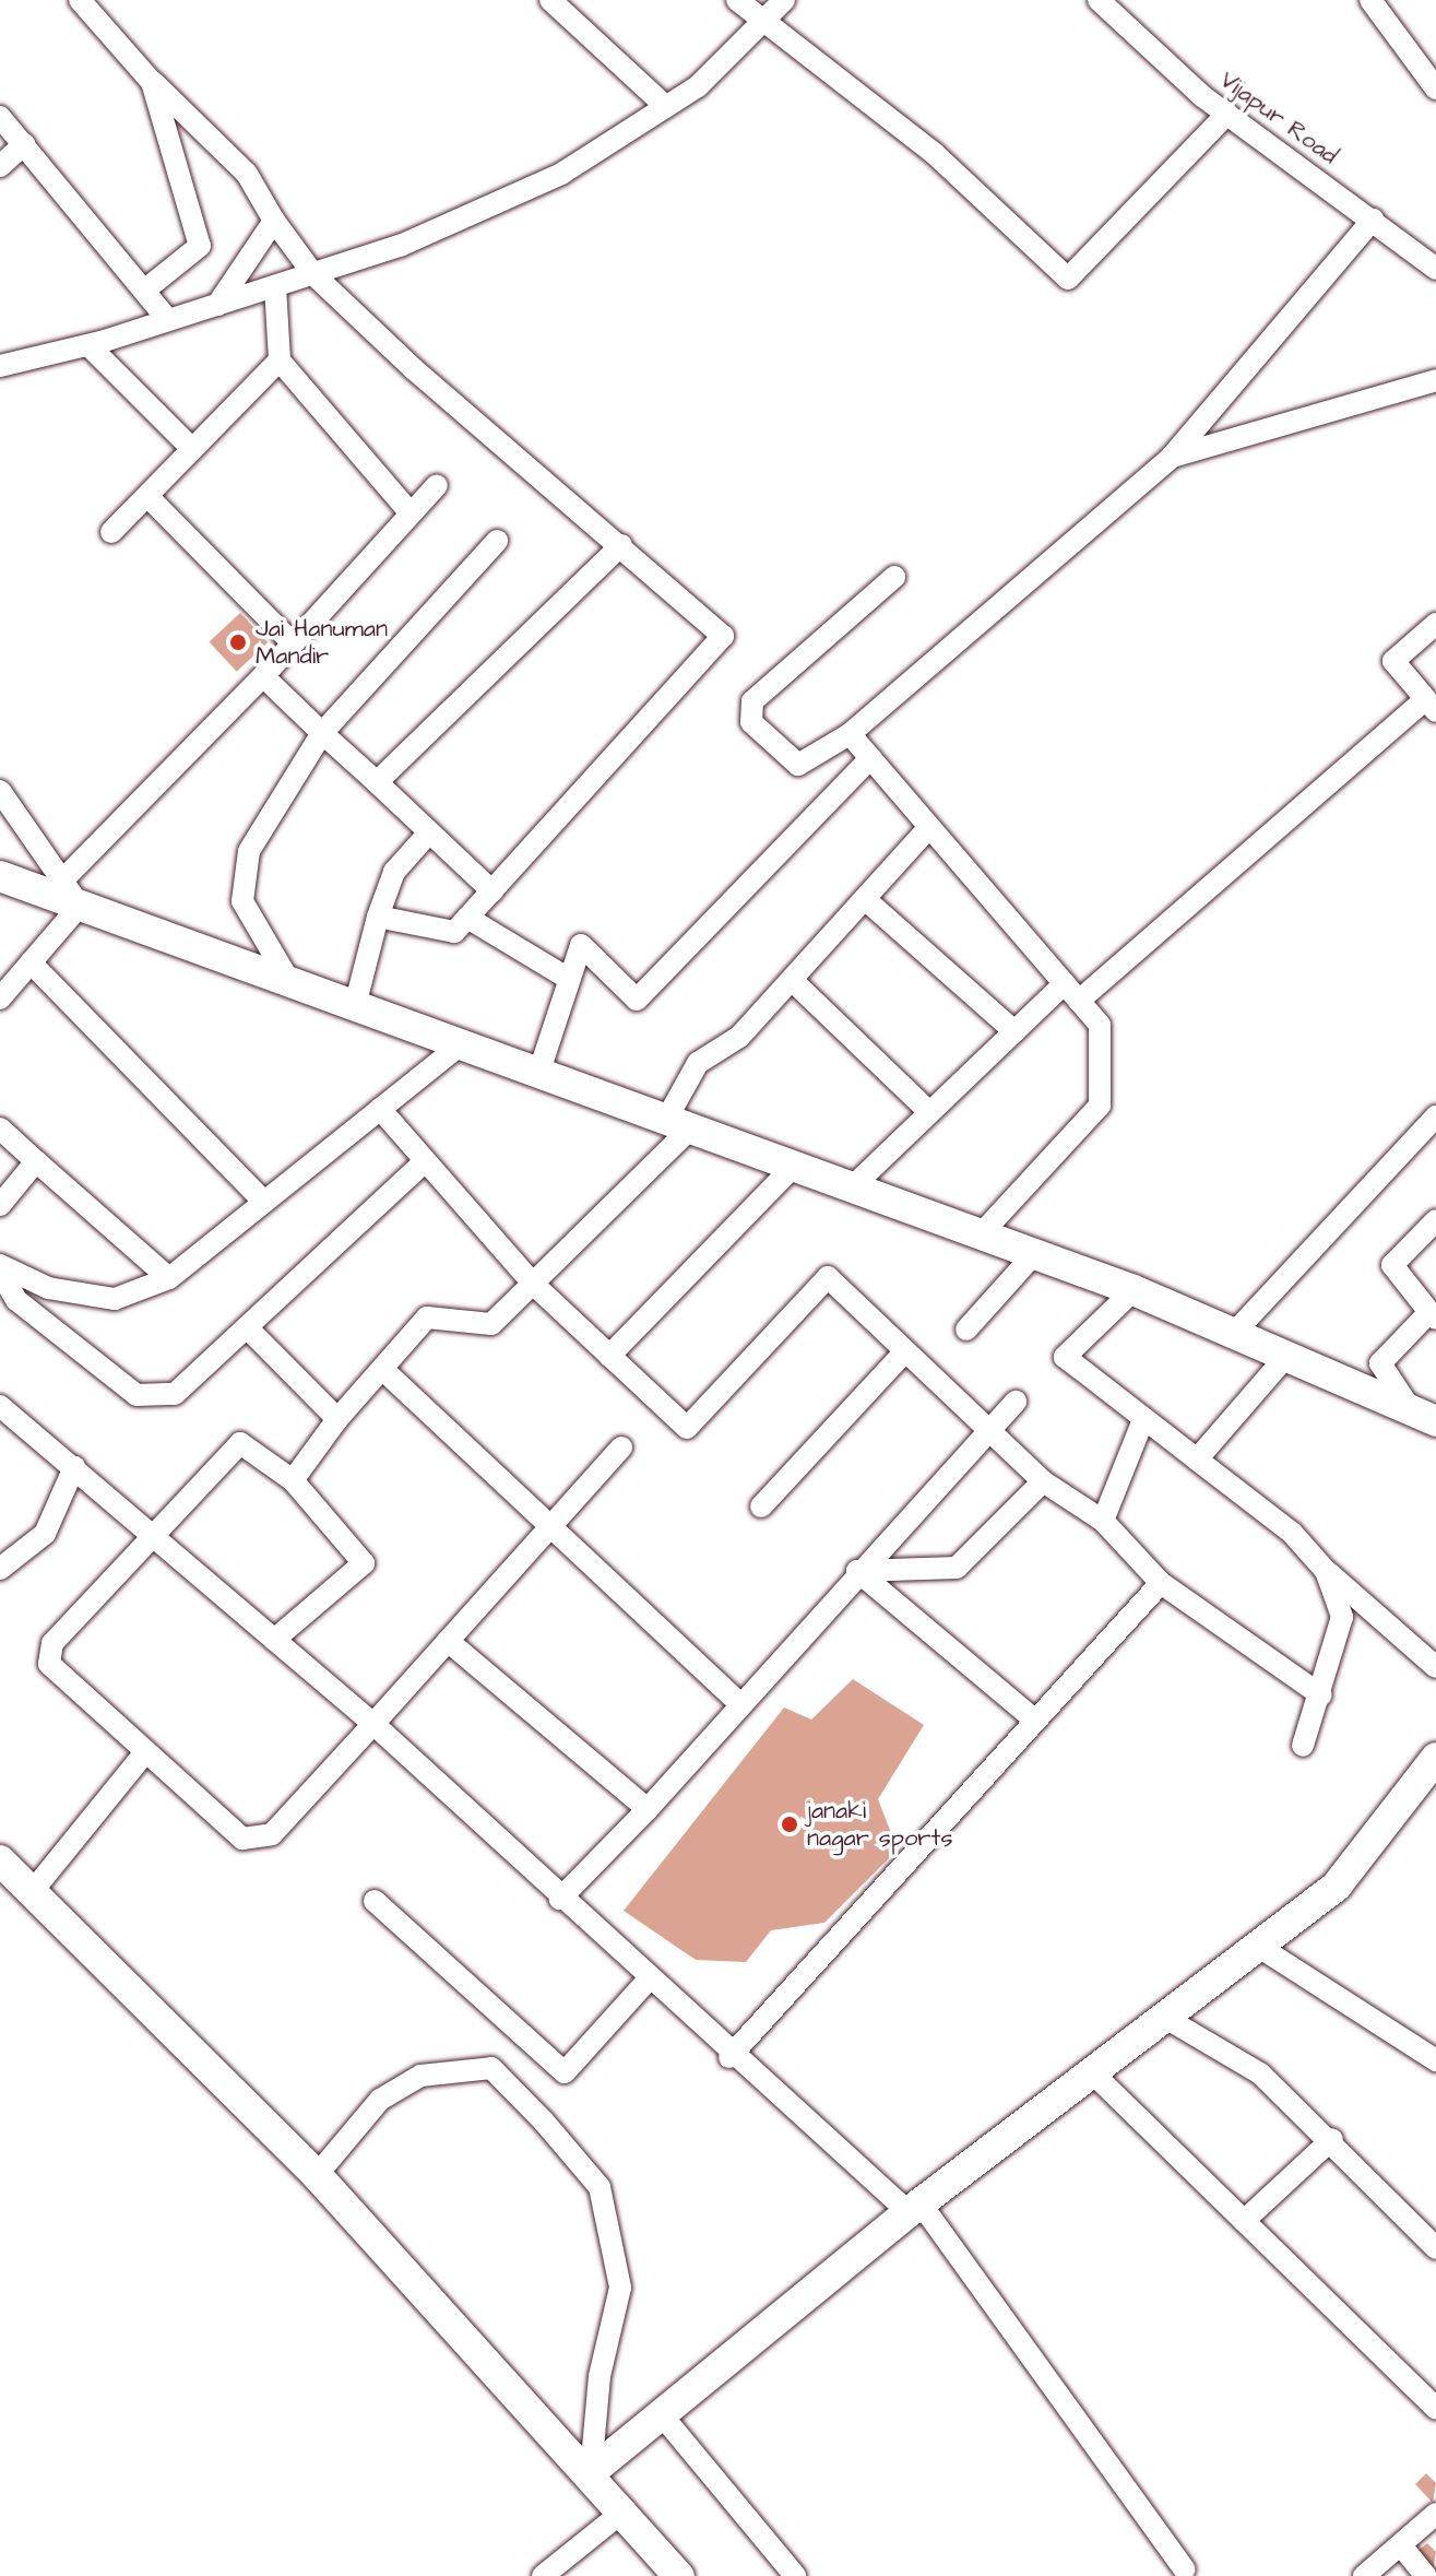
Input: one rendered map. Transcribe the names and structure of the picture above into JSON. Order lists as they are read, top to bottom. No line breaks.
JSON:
{"streets":{"street":["Vijapur Road"]},"places":["Jai Hanuman Mandir","janaki nagar sports"]}
